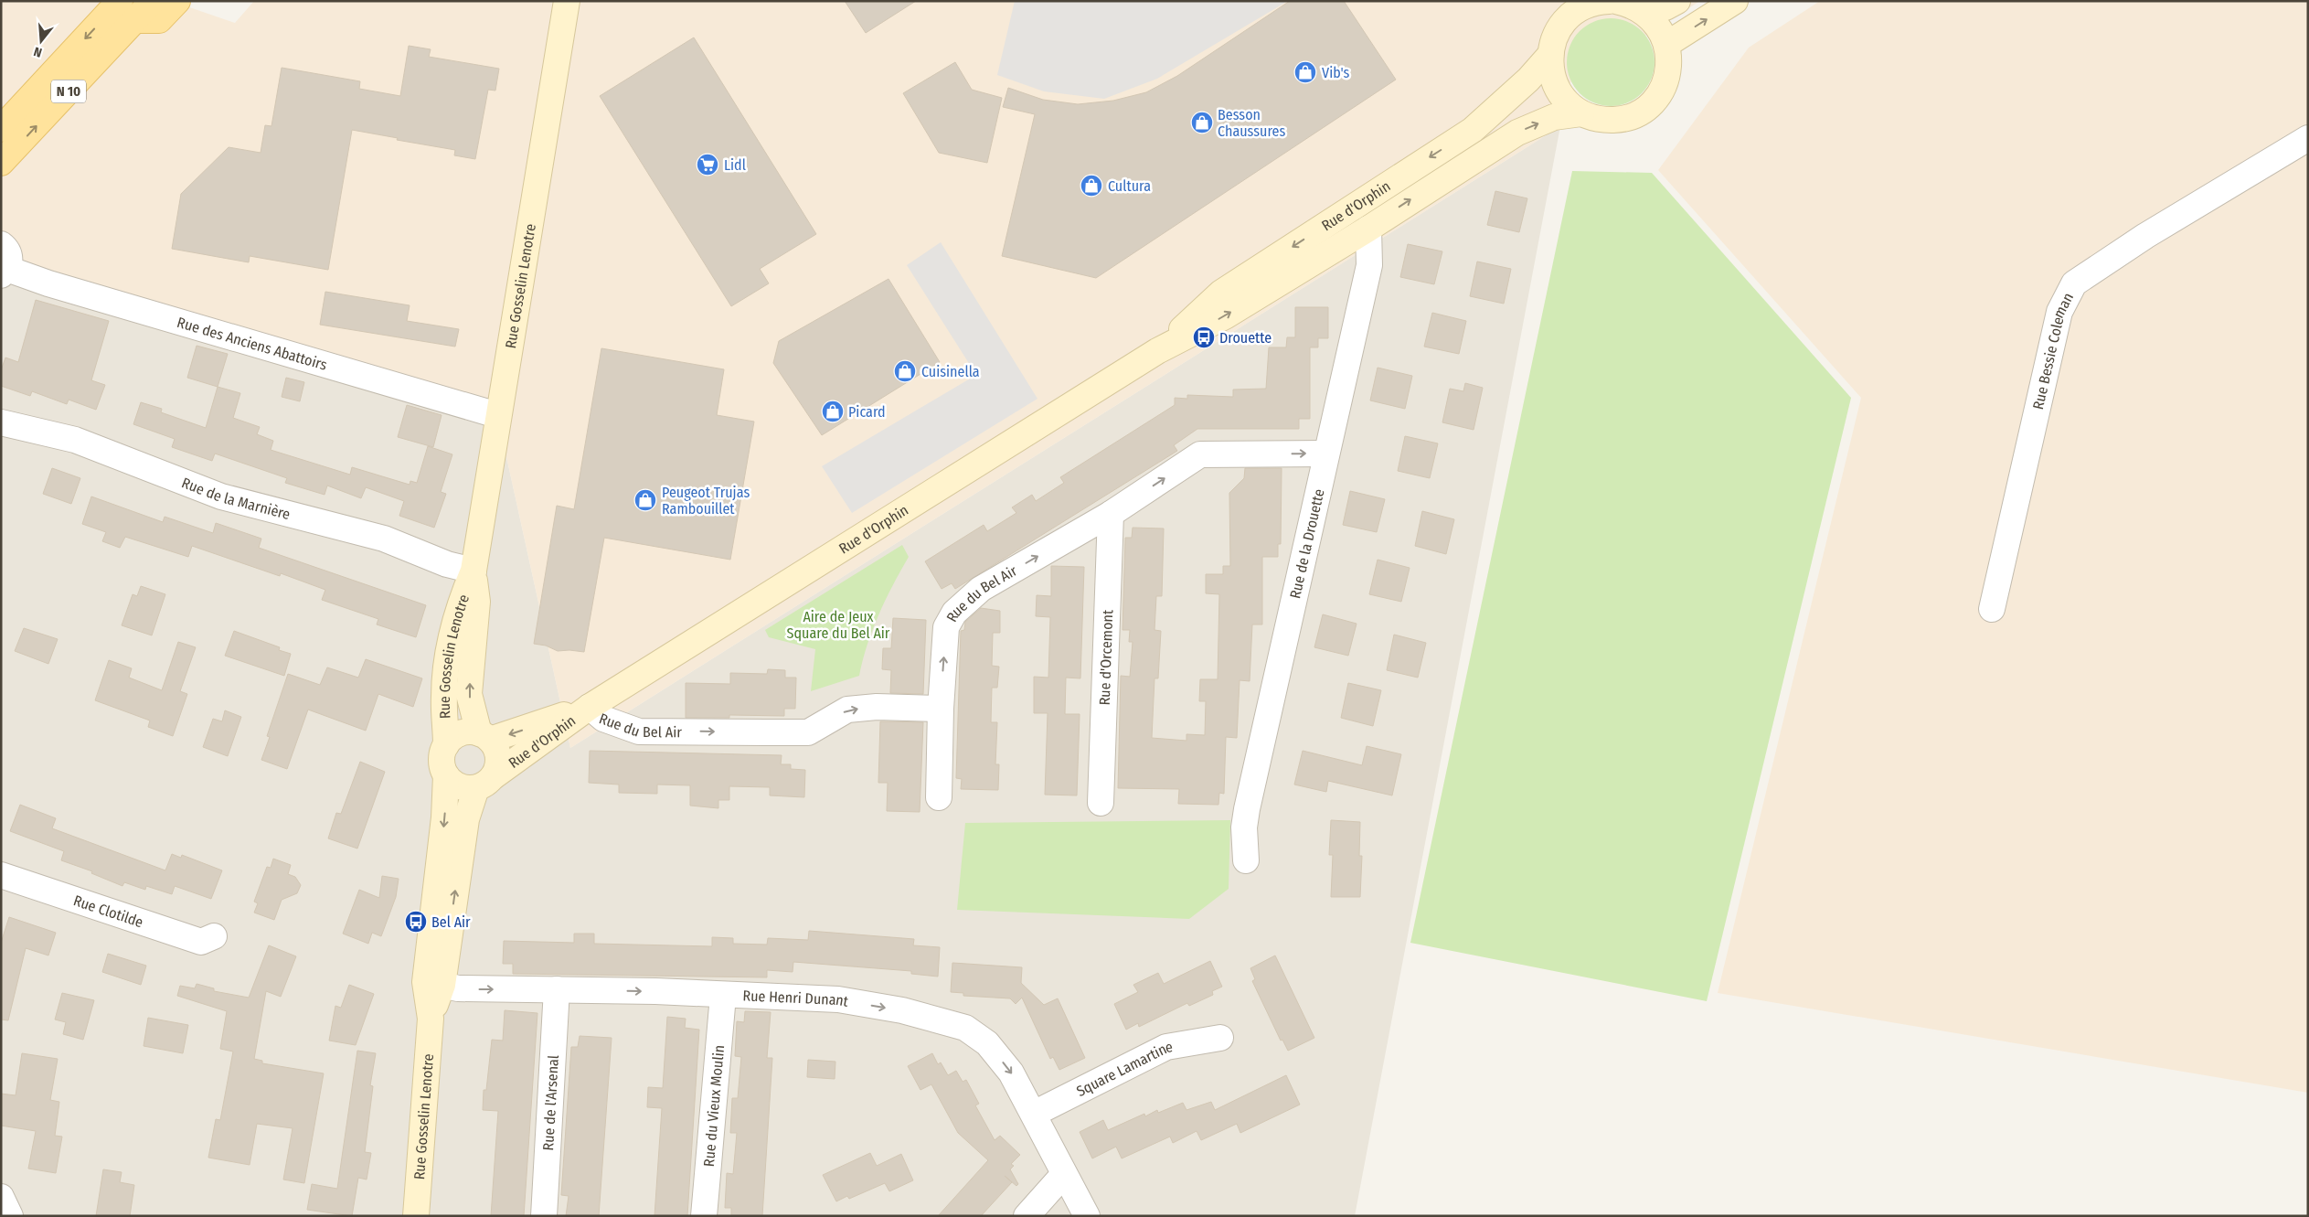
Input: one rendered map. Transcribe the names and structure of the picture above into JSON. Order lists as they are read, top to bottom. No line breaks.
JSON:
{"streets":{"main road":["N 10","Rue d'Orphin","Rue Gosselin Lenotre"],"street":["Rue des Anciens Abattoirs","Rue Bessie Coleman","Rue de la Marnière","Rue de la Drouette","Rue du Bel Air","Rue d'Orcemont","Rue Clotilde","Rue Henri Dunant","Square Lamartine","Rue de l'Arsenal","Rue du Vieux Moulin"]},"crossings":[["Rue d'Orphin","Rue Gosselin Lenotre"],["Rue d'Orphin","Rue de la Drouette"],["Rue d'Orphin","Rue du Bel Air"],["Rue Gosselin Lenotre","Rue des Anciens Abattoirs"],["Rue Gosselin Lenotre","Rue de la Marnière"],["Rue Gosselin Lenotre","Rue Henri Dunant"],["Rue de la Drouette","Rue du Bel Air"],["Rue du Bel Air","Rue d'Orcemont"],["Rue Henri Dunant","Square Lamartine"],["Rue Henri Dunant","Rue de l'Arsenal"],["Rue Henri Dunant","Rue du Vieux Moulin"]],"one_way":["Rue du Bel Air","Rue Henri Dunant"],"parks":["Aire de Jeux Square du Bel Air"],"places":{"shop":["Vib's","Besson Chaussures","Cultura","Cuisinella","Picard","Peugeot Trujas Rambouillet"],"supermarket":["Lidl"],"bus stop":["Drouette","Bel Air"]},"north":"bottom"}
